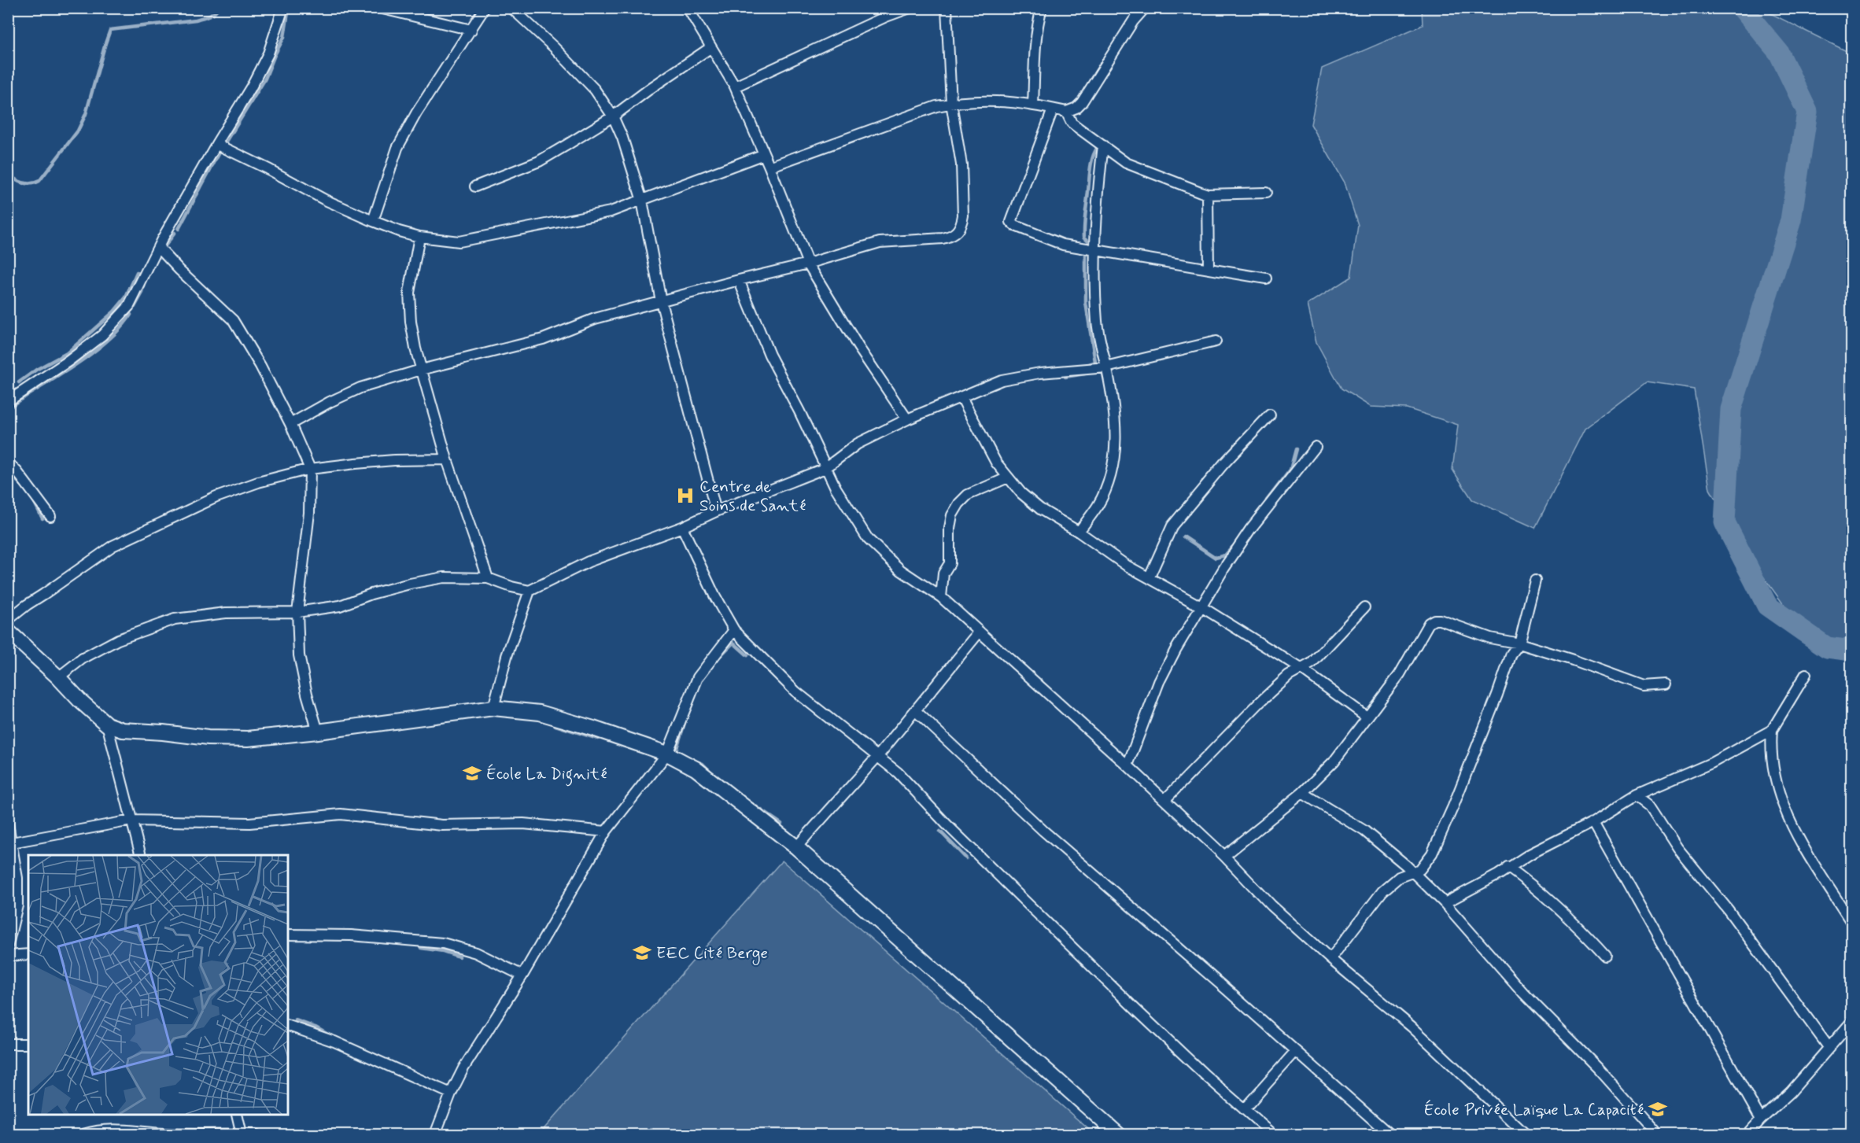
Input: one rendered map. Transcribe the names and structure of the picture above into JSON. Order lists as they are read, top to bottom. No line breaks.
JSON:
{"places":{"hospital":["Centre de Soins de Santé"],"school or university":["École La Dignité","EEC Cité Berge","École Privée Laïque La Capacité"]}}
